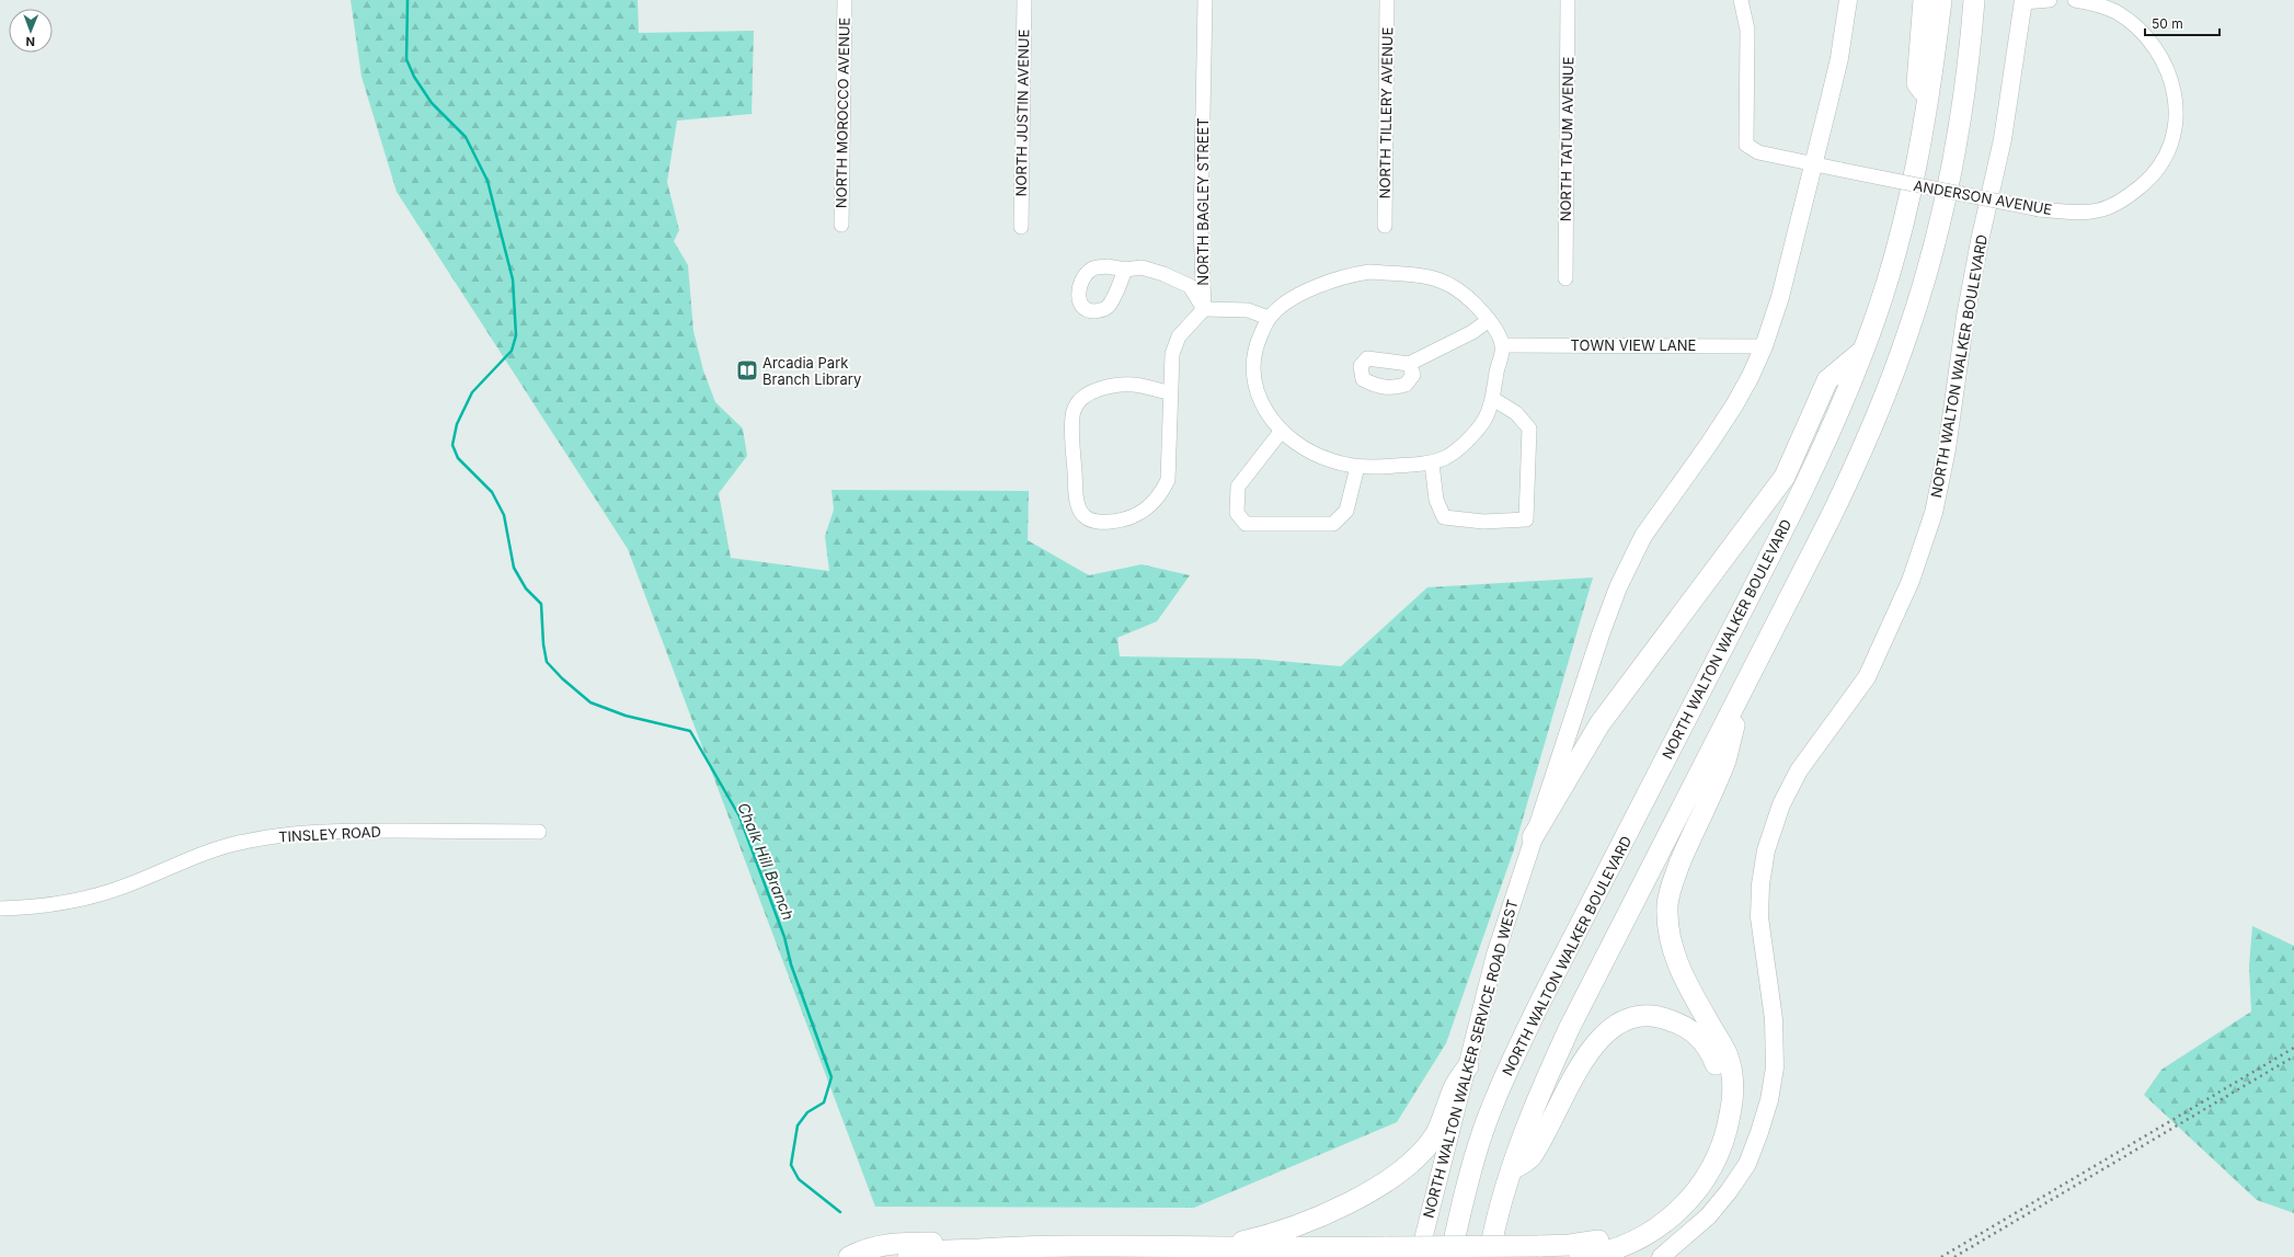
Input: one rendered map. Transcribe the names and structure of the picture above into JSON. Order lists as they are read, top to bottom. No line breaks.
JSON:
{"streets":{"highway":["NORTH WALTON WALKER BOULEVARD"],"main road":["NORTH WALTON WALKER SERVICE ROAD WEST"],"street":["NORTH MOROCCO AVENUE","NORTH JUSTIN AVENUE","NORTH TILLERY AVENUE","NORTH TATUM AVENUE","ANDERSON AVENUE","NORTH BAGLEY STREET","TOWN VIEW LANE","TINSLEY ROAD"]},"water":["Chalk Hill Branch"],"places":{"library":["Arcadia Park Branch Library"]},"scale_bar":"50 m","north":"bottom"}
